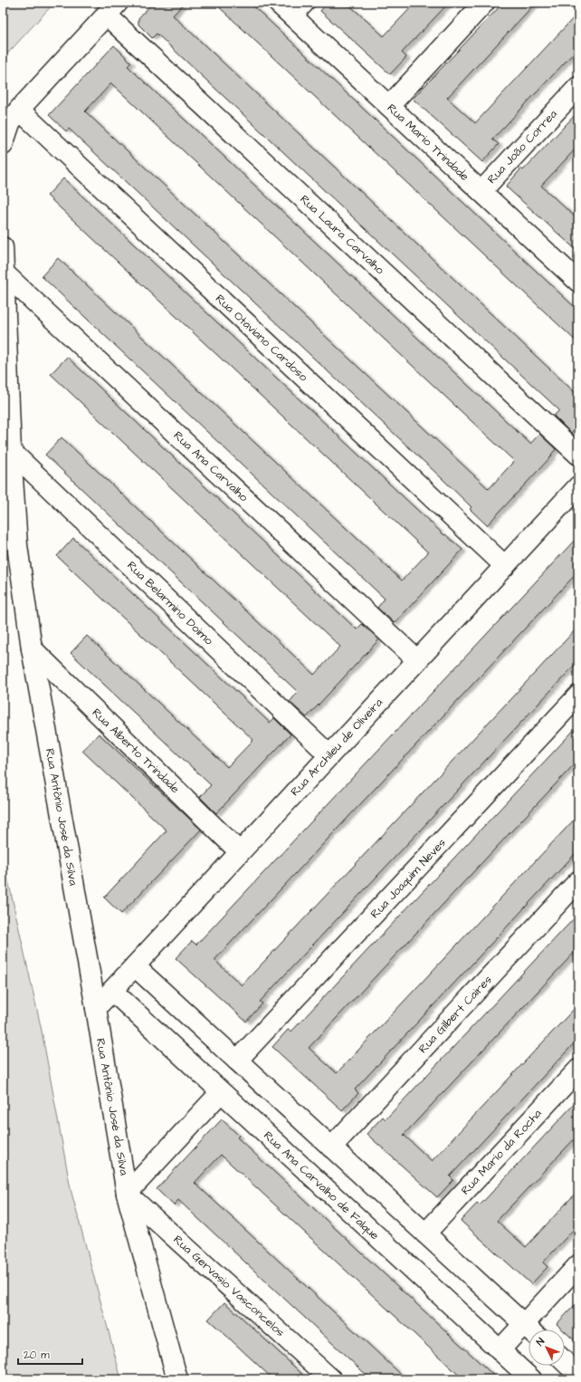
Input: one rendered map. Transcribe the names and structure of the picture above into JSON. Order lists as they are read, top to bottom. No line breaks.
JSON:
{"streets":{"street":["Rua Mario Trindade","Rua João Correa","Rua Laura Carvalho","Rua Otaviano Cardoso","Rua Ana Carvalho","Rua Belarmino Doimo","Rua Archileu de Oliveira","Rua Alberto Trindade","Rua Antônio José da Silva","Rua Joaquim Neves","Rua Gilbert Caires","Rua Mario da Rocha","Rua Ana Carvalho de Falque","Rua Gervasio Vasconcelos"]},"crossings":[["Rua Mario Trindade","Rua João Correa"],["Rua Otaviano Cardoso","Rua Archileu de Oliveira"],["Rua Ana Carvalho","Rua Archileu de Oliveira"],["Rua Ana Carvalho","Rua Antônio José da Silva"],["Rua Belarmino Doimo","Rua Archileu de Oliveira"],["Rua Belarmino Doimo","Rua Antônio José da Silva"],["Rua Archileu de Oliveira","Rua Alberto Trindade"],["Rua Archileu de Oliveira","Rua Antônio José da Silva"],["Rua Archileu de Oliveira","Rua Ana Carvalho de Falque"],["Rua Alberto Trindade","Rua Antônio José da Silva"],["Rua Antônio José da Silva","Rua Gervasio Vasconcelos"]],"scale_bar":"20 m","north":"top left"}
